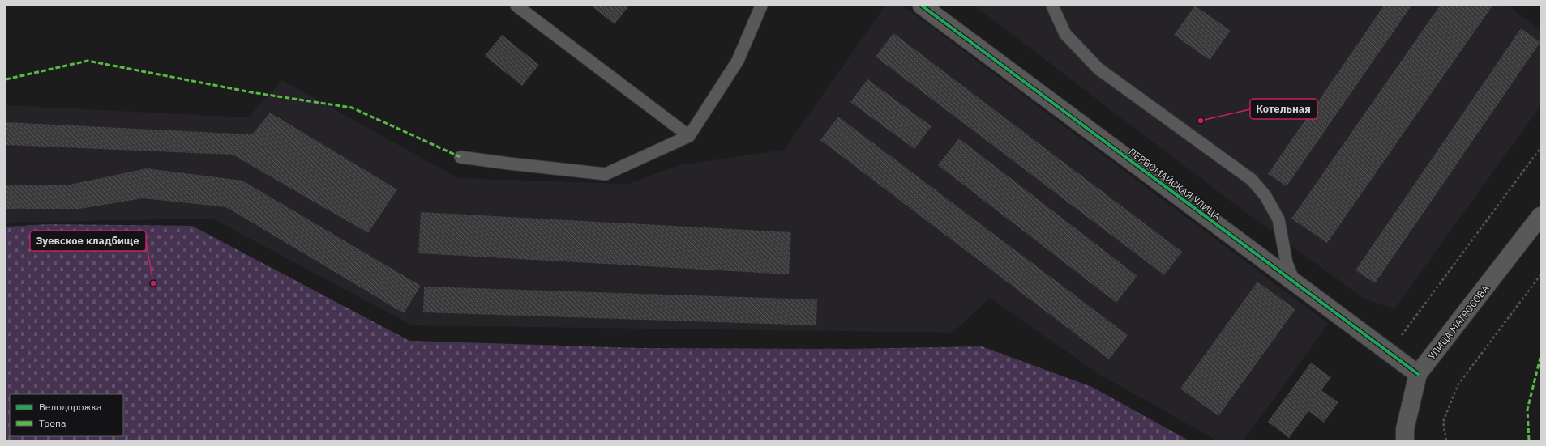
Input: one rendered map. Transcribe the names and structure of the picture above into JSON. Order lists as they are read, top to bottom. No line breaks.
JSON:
{"streets":{"street":["ПЕРВОМАЙСКАЯ УЛИЦА","УЛИЦА МАТРОСОВА"]},"crossings":[["ПЕРВОМАЙСКАЯ УЛИЦА","УЛИЦА МАТРОСОВА"]],"places":["Котельная","Зуевское кладбище"],"legend":["Велодорожка","Тропа"]}
